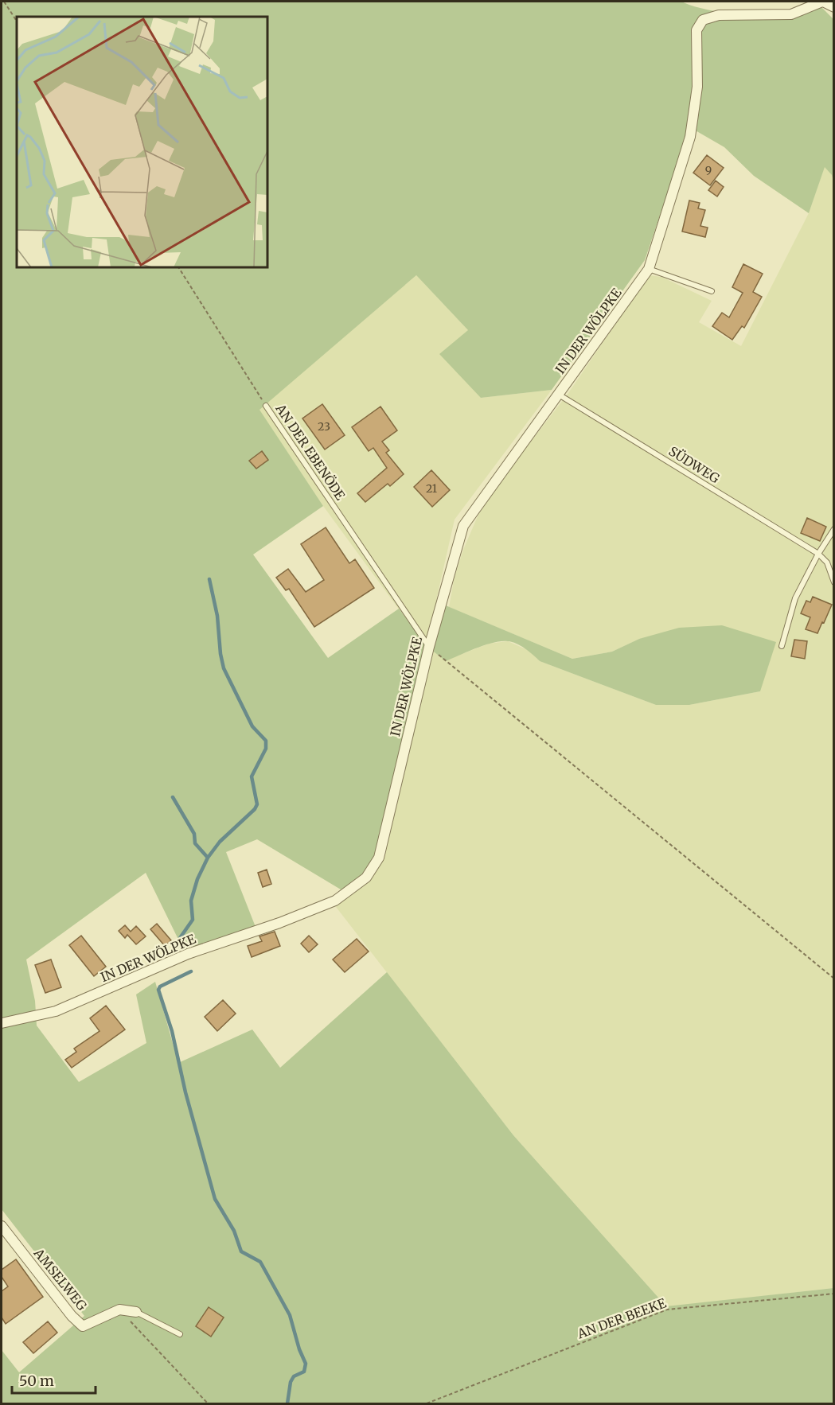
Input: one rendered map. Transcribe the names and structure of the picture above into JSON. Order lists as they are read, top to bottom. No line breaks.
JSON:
{"streets":{"street":["IN DER WÖLPKE","AMSELWEG"],"lane":["AN DER EBENÖDE","SÜDWEG"],"path":["AN DER BEEKE"]},"crossings":[["IN DER WÖLPKE","AN DER EBENÖDE"],["IN DER WÖLPKE","SÜDWEG"]],"house_numbers":["9","23","21"],"scale_bar":"50 m"}
